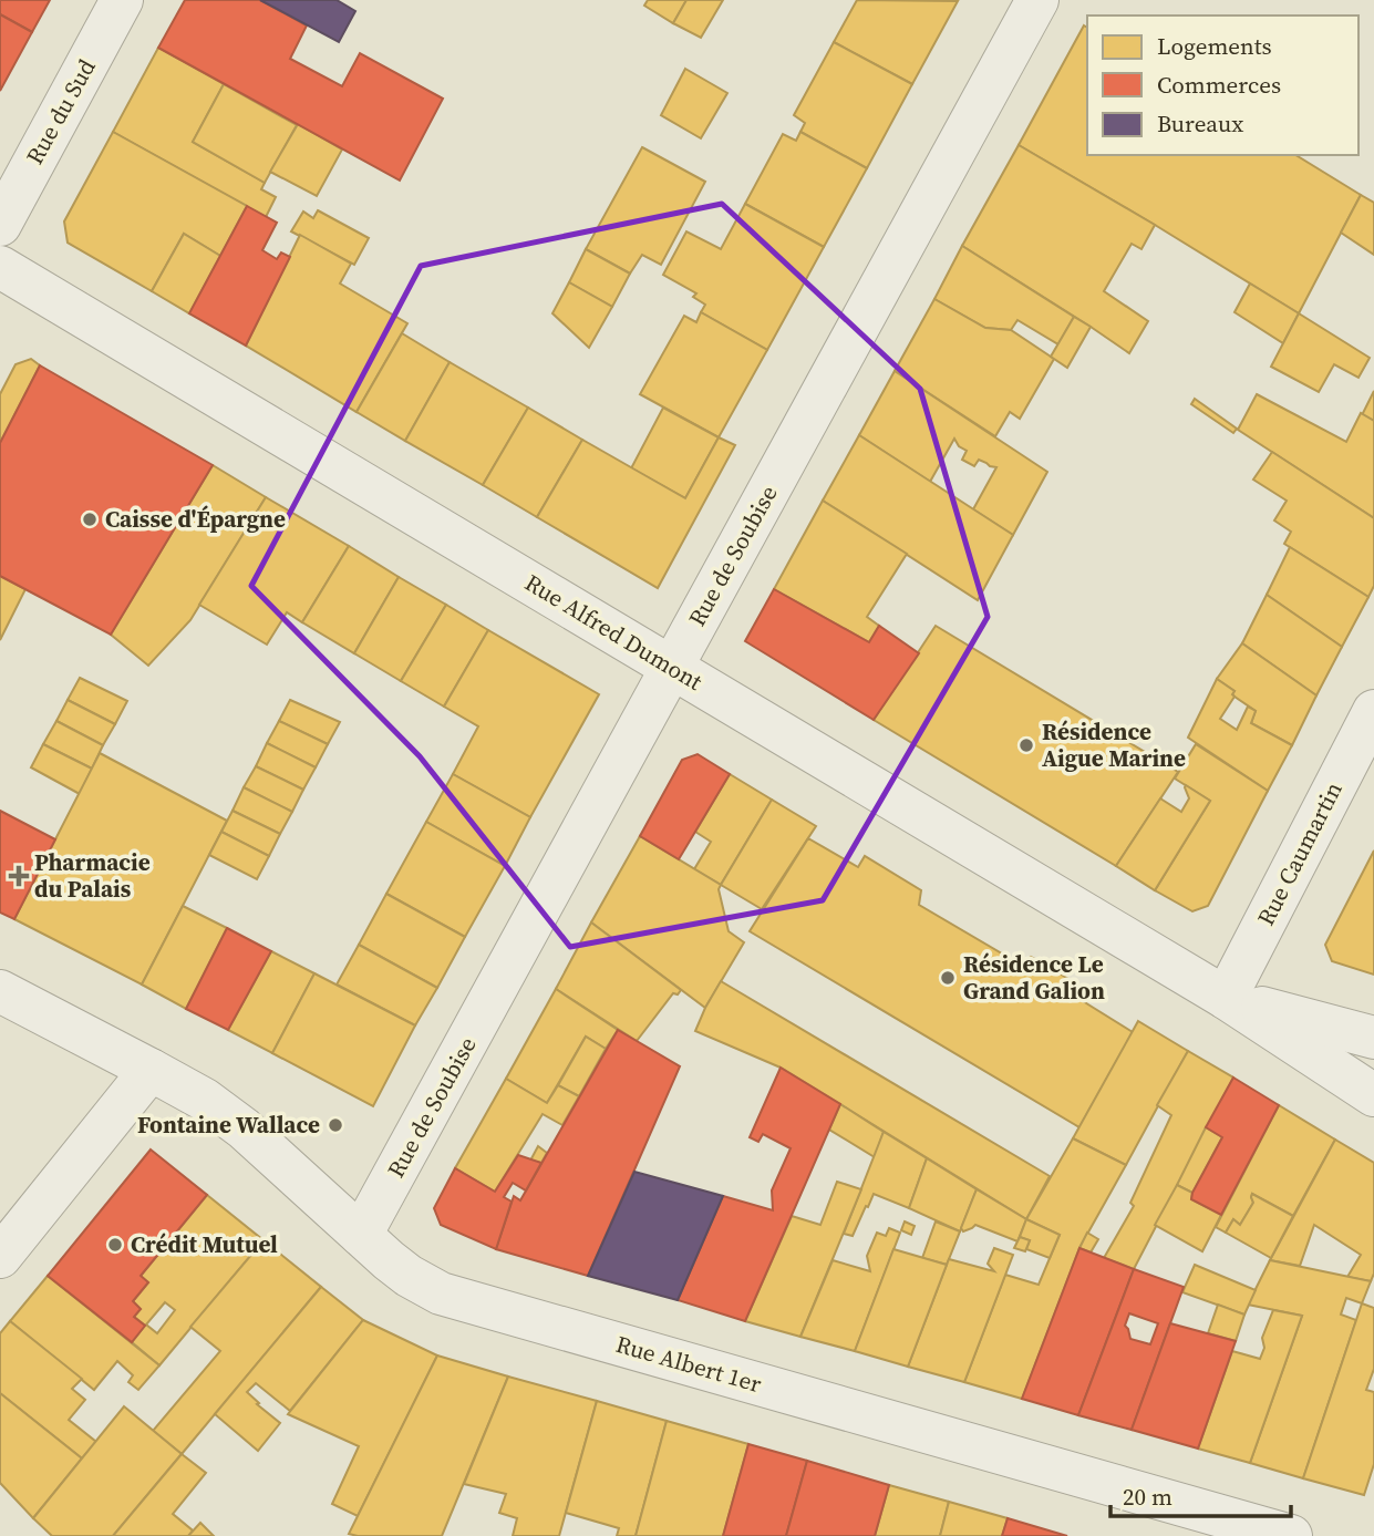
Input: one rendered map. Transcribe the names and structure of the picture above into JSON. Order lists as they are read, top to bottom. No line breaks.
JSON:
{"streets":{"street":["Rue du Sud","Rue de Soubise","Rue Alfred Dumont","Rue Caumartin","Rue Albert 1er"]},"crossings":[["Rue de Soubise","Rue Alfred Dumont"],["Rue de Soubise","Rue Albert 1er"],["Rue Alfred Dumont","Rue Caumartin"]],"places":{"other":["Caisse d'Épargne","Résidence Aigue Marine","Résidence Le Grand Galion","Fontaine Wallace","Crédit Mutuel"],"health":["Pharmacie du Palais"]},"legend":["Logements","Commerces","Bureaux"],"scale_bar":"20 m"}
